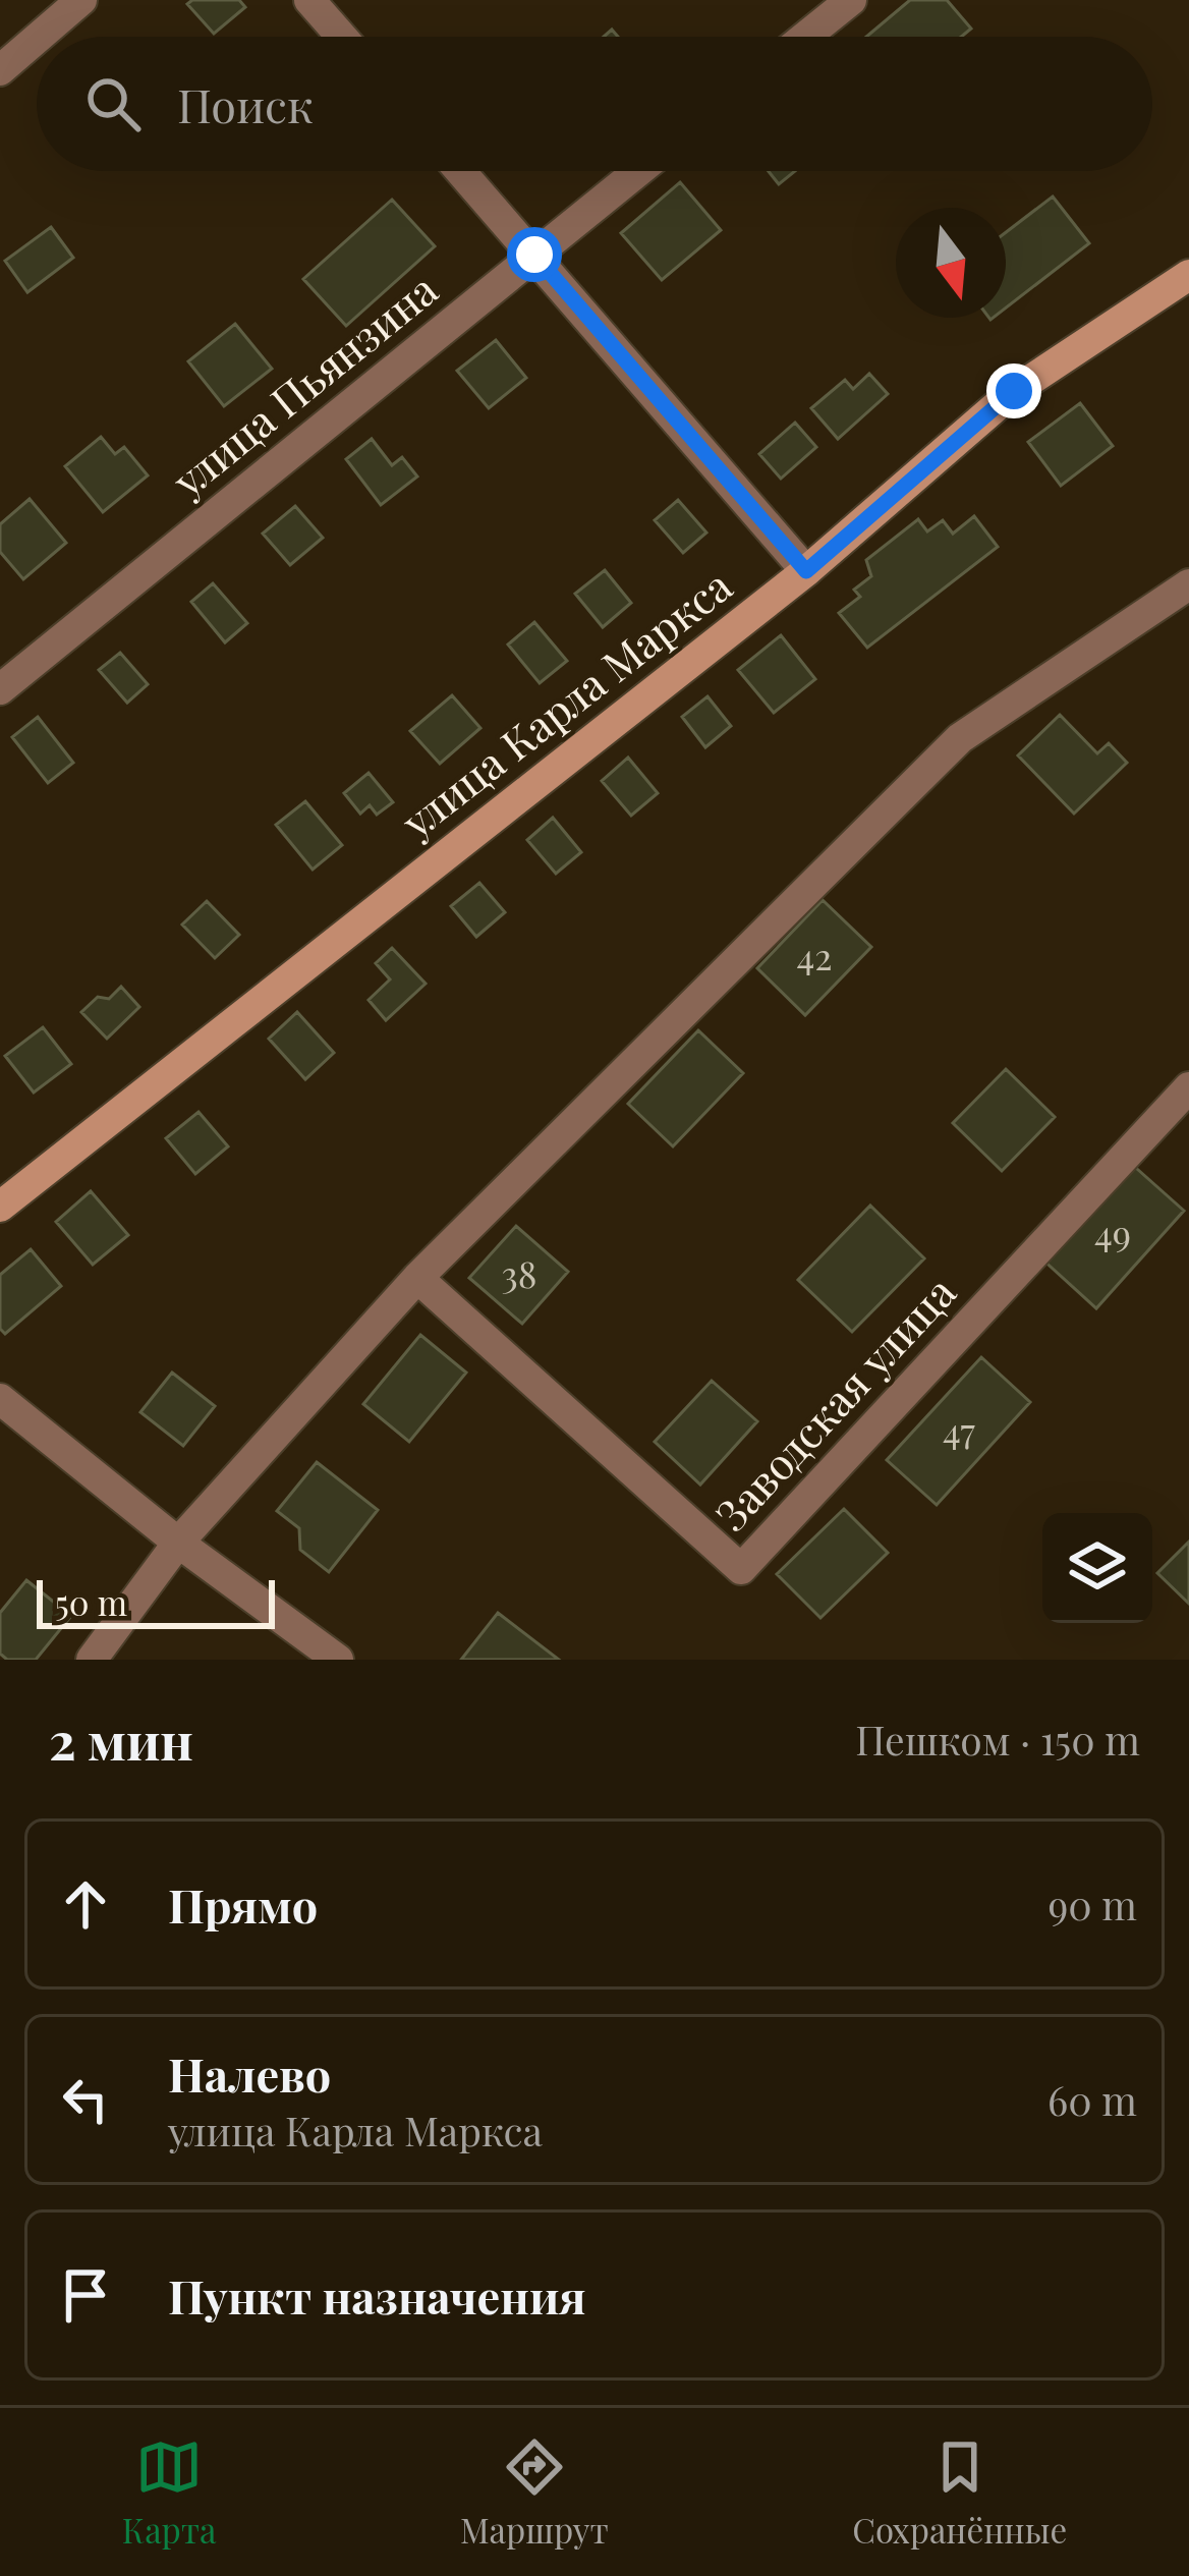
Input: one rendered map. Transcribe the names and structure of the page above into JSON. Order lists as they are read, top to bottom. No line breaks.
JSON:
{"streets":{"street":["улица Пьянзина","улица Карла Маркса","Заводская улица"]},"house_numbers":["42","49","38","47"],"scale_bar":"50 m","north":"bottom","page":{"search":"Поиск","scale":"50 m","heading":["2 мин","Пешком · 150 m"],"list":[["Прямо","90 m"],["Налево","улица Карла Маркса","60 m"],"Пункт назначения"],"nav":["Карта","Маршрут","Сохранённые"]}}
